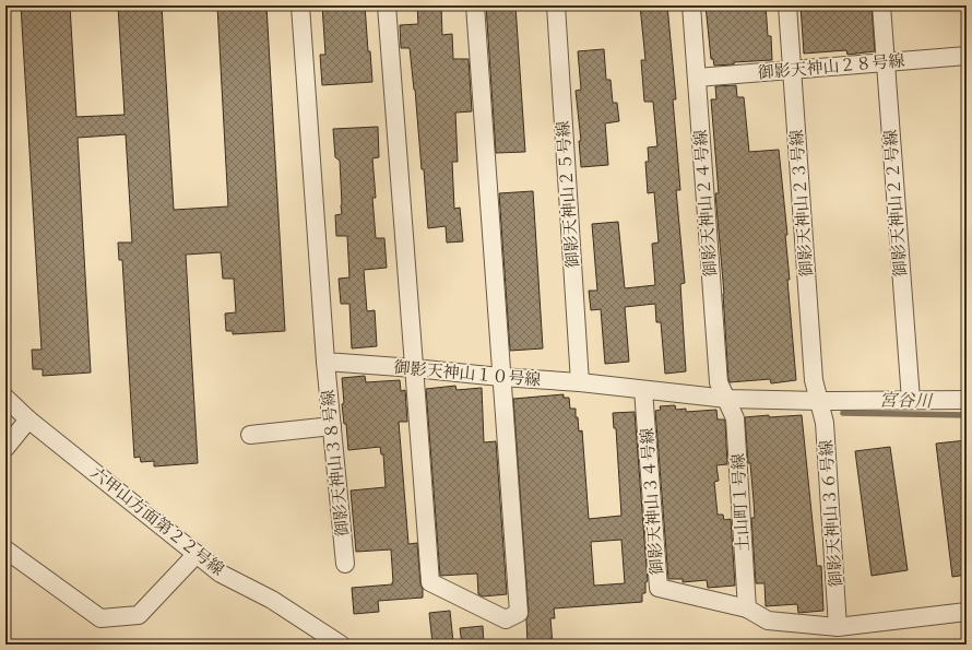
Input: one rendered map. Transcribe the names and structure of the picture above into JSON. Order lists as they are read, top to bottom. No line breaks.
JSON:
{"streets":{"street":["御影天神山２８号線","御影天神山２５号線","御影天神山２４号線","御影天神山２３号線","御影天神山２２号線","御影天神山１０号線","御影天神山３８号線","御影天神山３４号線","土山町１号線","御影天神山３６号線","六甲山方面第２２号線"]},"crossings":[["御影天神山２８号線","御影天神山２４号線"],["御影天神山２８号線","御影天神山２３号線"],["御影天神山２８号線","御影天神山２２号線"],["御影天神山２５号線","御影天神山１０号線"],["御影天神山２４号線","御影天神山１０号線"],["御影天神山２４号線","土山町１号線"],["御影天神山２３号線","御影天神山１０号線"],["御影天神山２３号線","御影天神山３６号線"],["御影天神山２２号線","御影天神山１０号線"],["御影天神山１０号線","御影天神山３８号線"],["御影天神山１０号線","御影天神山３４号線"],["御影天神山１０号線","土山町１号線"],["御影天神山１０号線","御影天神山３６号線"],["御影天神山３４号線","土山町１号線"],["御影天神山３４号線","御影天神山３６号線"]],"water":["宮谷川"]}
